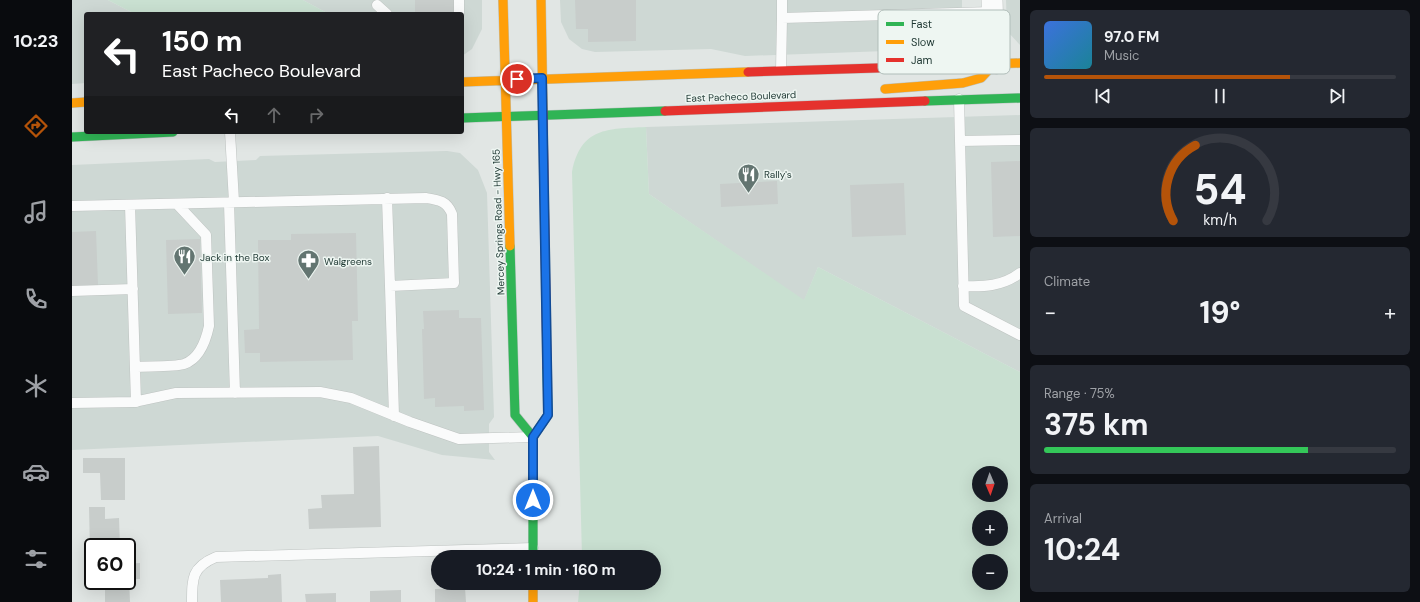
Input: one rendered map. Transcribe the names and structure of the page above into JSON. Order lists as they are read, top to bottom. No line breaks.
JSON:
{"streets":{"main road":["East Pacheco Boulevard","Mercey Springs Road - Hwy 165"]},"crossings":[["East Pacheco Boulevard","Mercey Springs Road - Hwy 165"]],"places":{"restaurant":["Rally's","Jack in the Box"],"pharmacy":["Walgreens"]},"legend":["Fast","Slow","Jam"],"north":"bottom","page":{"tabs":"10:23","turn":["150 m","East Pacheco Boulevard"],"song":["97.0 FM","Music"],"tile":["Climate",["Range · 75%","375 km"],["Arrival","10:24"]],"heat":["−","19°","+"],"map_buttons":["+","−"],"limit":"60","trip":"10:24 · 1 min · 160 m","gauge":["54","km/h"]}}
